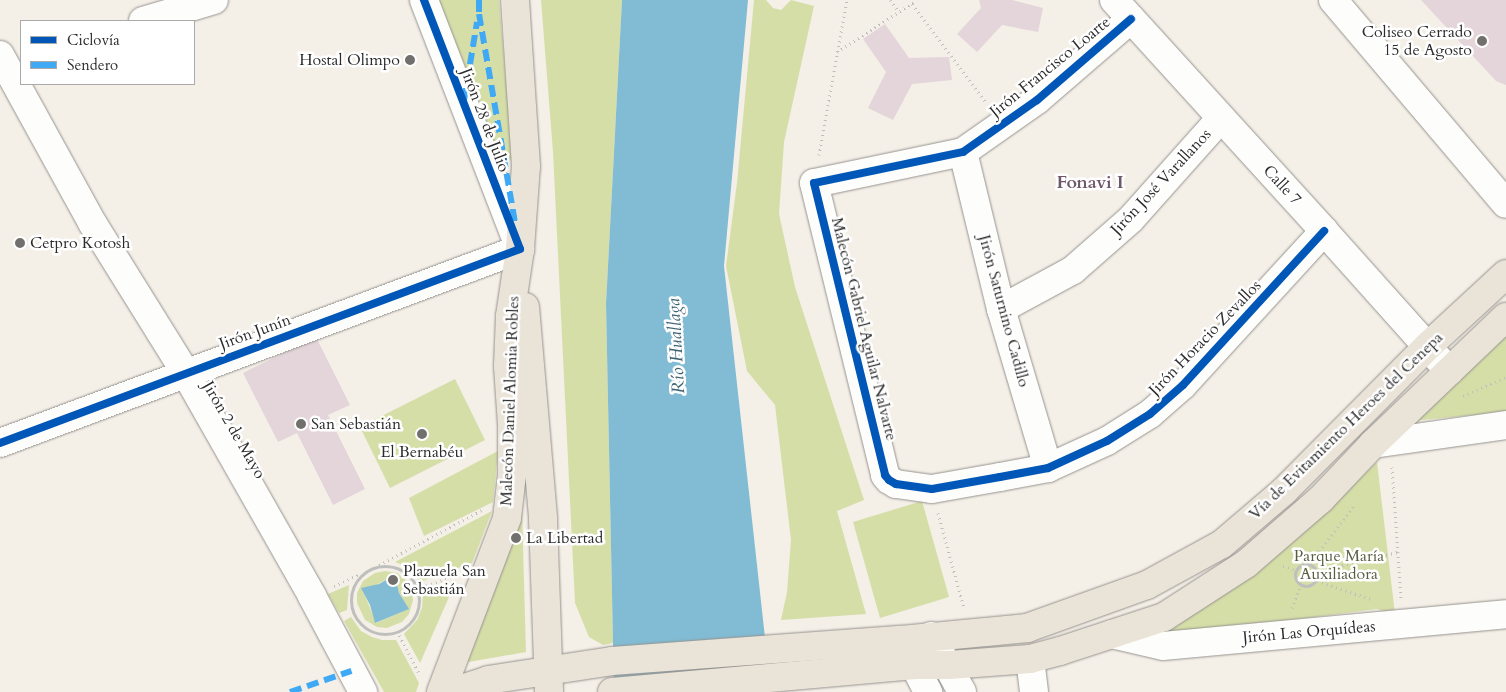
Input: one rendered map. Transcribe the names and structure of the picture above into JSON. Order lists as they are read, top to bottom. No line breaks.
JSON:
{"streets":{"main road":["Malecón Daniel Alomia Robles","Vía de Evitamiento Heroes del Cenepa"],"street":["Jirón Francisco Loarte","Jirón 28 de Julio","Jirón José Varallanos","Calle 7","Jirón Saturnino Cadillo","Malecón Gabriel Aguilar Nalvarte","Jirón Junín","Jirón Horacio Zevallos","Jirón 2 de Mayo","Jirón Las Orquídeas"]},"crossings":[["Jirón Francisco Loarte","Calle 7"],["Jirón Francisco Loarte","Jirón Saturnino Cadillo"],["Jirón Francisco Loarte","Malecón Gabriel Aguilar Nalvarte"],["Jirón 28 de Julio","Jirón Junín"],["Jirón 28 de Julio","Malecón Daniel Alomia Robles"],["Jirón José Varallanos","Calle 7"],["Jirón José Varallanos","Jirón Saturnino Cadillo"],["Calle 7","Jirón Horacio Zevallos"],["Calle 7","Vía de Evitamiento Heroes del Cenepa"],["Jirón Saturnino Cadillo","Jirón Horacio Zevallos"],["Malecón Gabriel Aguilar Nalvarte","Jirón Horacio Zevallos"],["Jirón Junín","Malecón Daniel Alomia Robles"],["Jirón Junín","Jirón 2 de Mayo"],["Malecón Daniel Alomia Robles","Vía de Evitamiento Heroes del Cenepa"],["Vía de Evitamiento Heroes del Cenepa","Jirón Las Orquídeas"]],"districts":["Fonavi I"],"water":["Río Huallaga"],"parks":["Parque María Auxiliadora"],"places":["Coliseo Cerrado 15 de Agosto","Hostal Olimpo","Cetpro Kotosh","San Sebastián","El Bernabéu","La Libertad","Plazuela San Sebastián"],"legend":["Ciclovía","Sendero"]}
